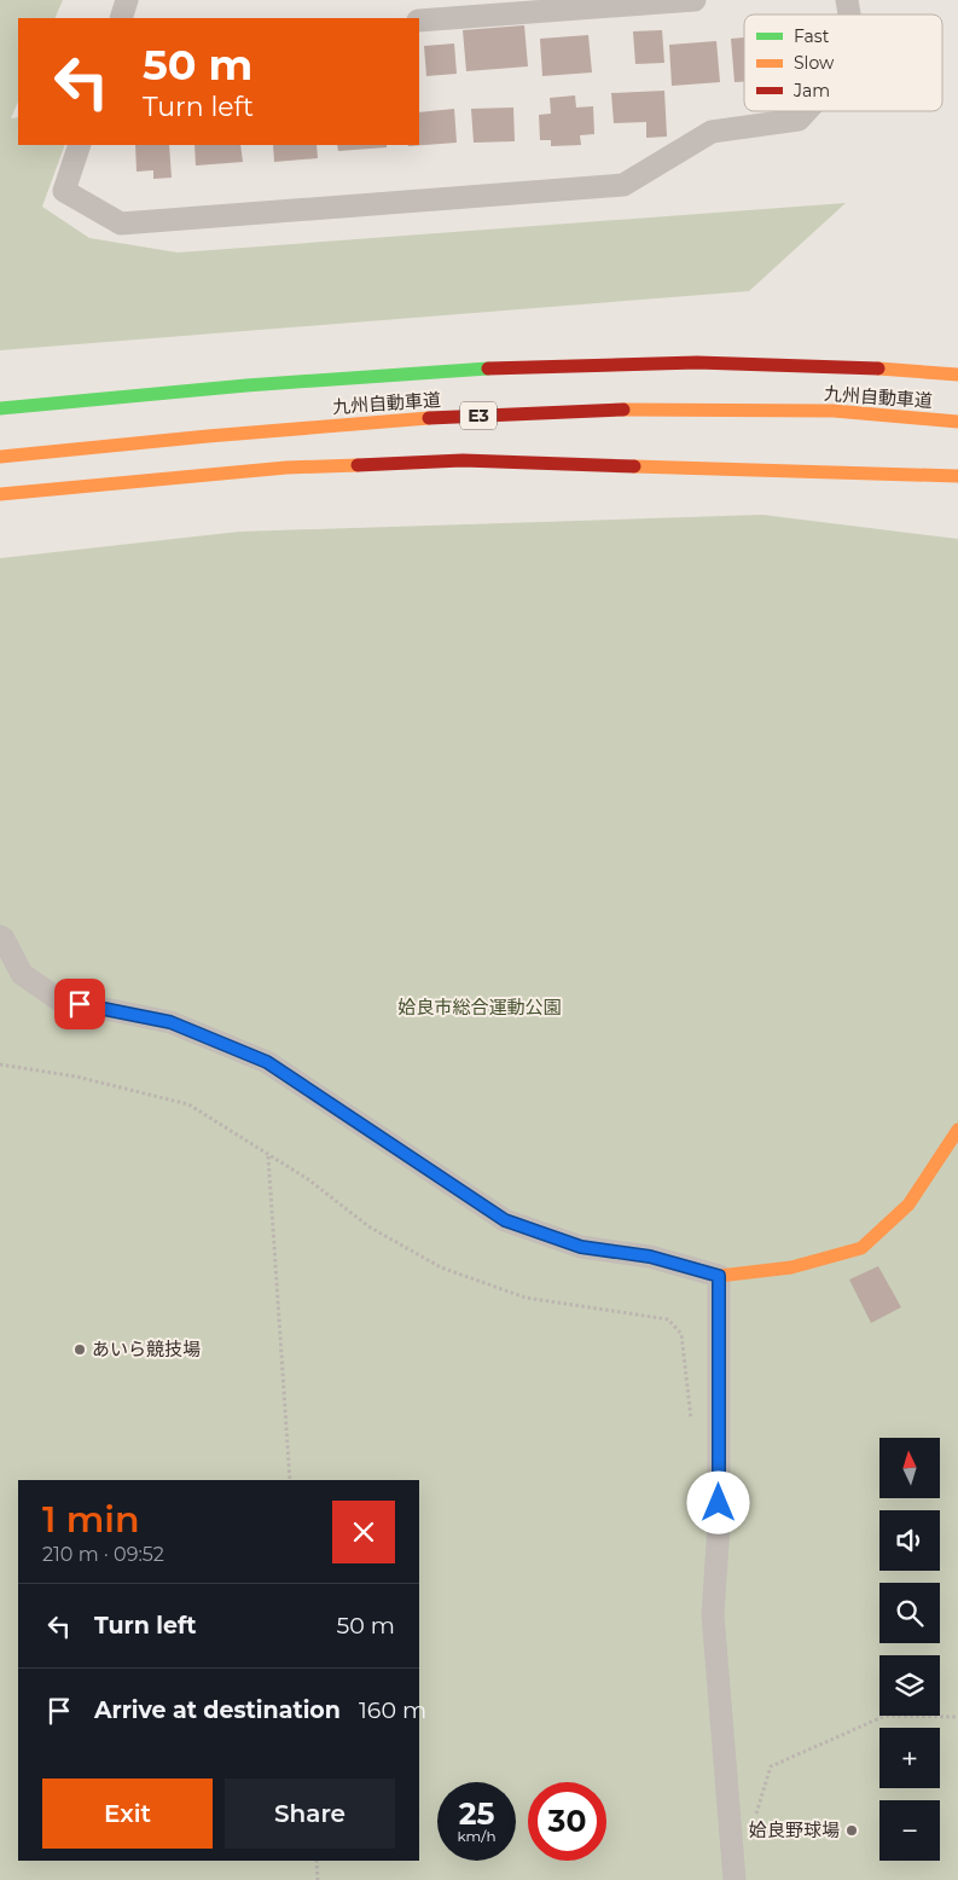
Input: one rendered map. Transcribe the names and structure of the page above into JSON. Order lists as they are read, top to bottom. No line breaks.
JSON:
{"streets":{"main road":["九州自動車道","E3"]},"parks":["姶良市総合運動公園"],"places":["あいら競技場","姶良野球場"],"legend":["Fast","Slow","Jam"],"north":"top","page":{"turn":["50 m","Turn left"],"map_buttons":["+","−"],"heading":["1 min","210 m · 09:52"],"list":[{"name":"Turn left","value":"50 m"},{"name":"Arrive at destination","value":"160 m"}],"buttons":["Exit","Share"],"speed":"25 km/h","limit":"30"}}
